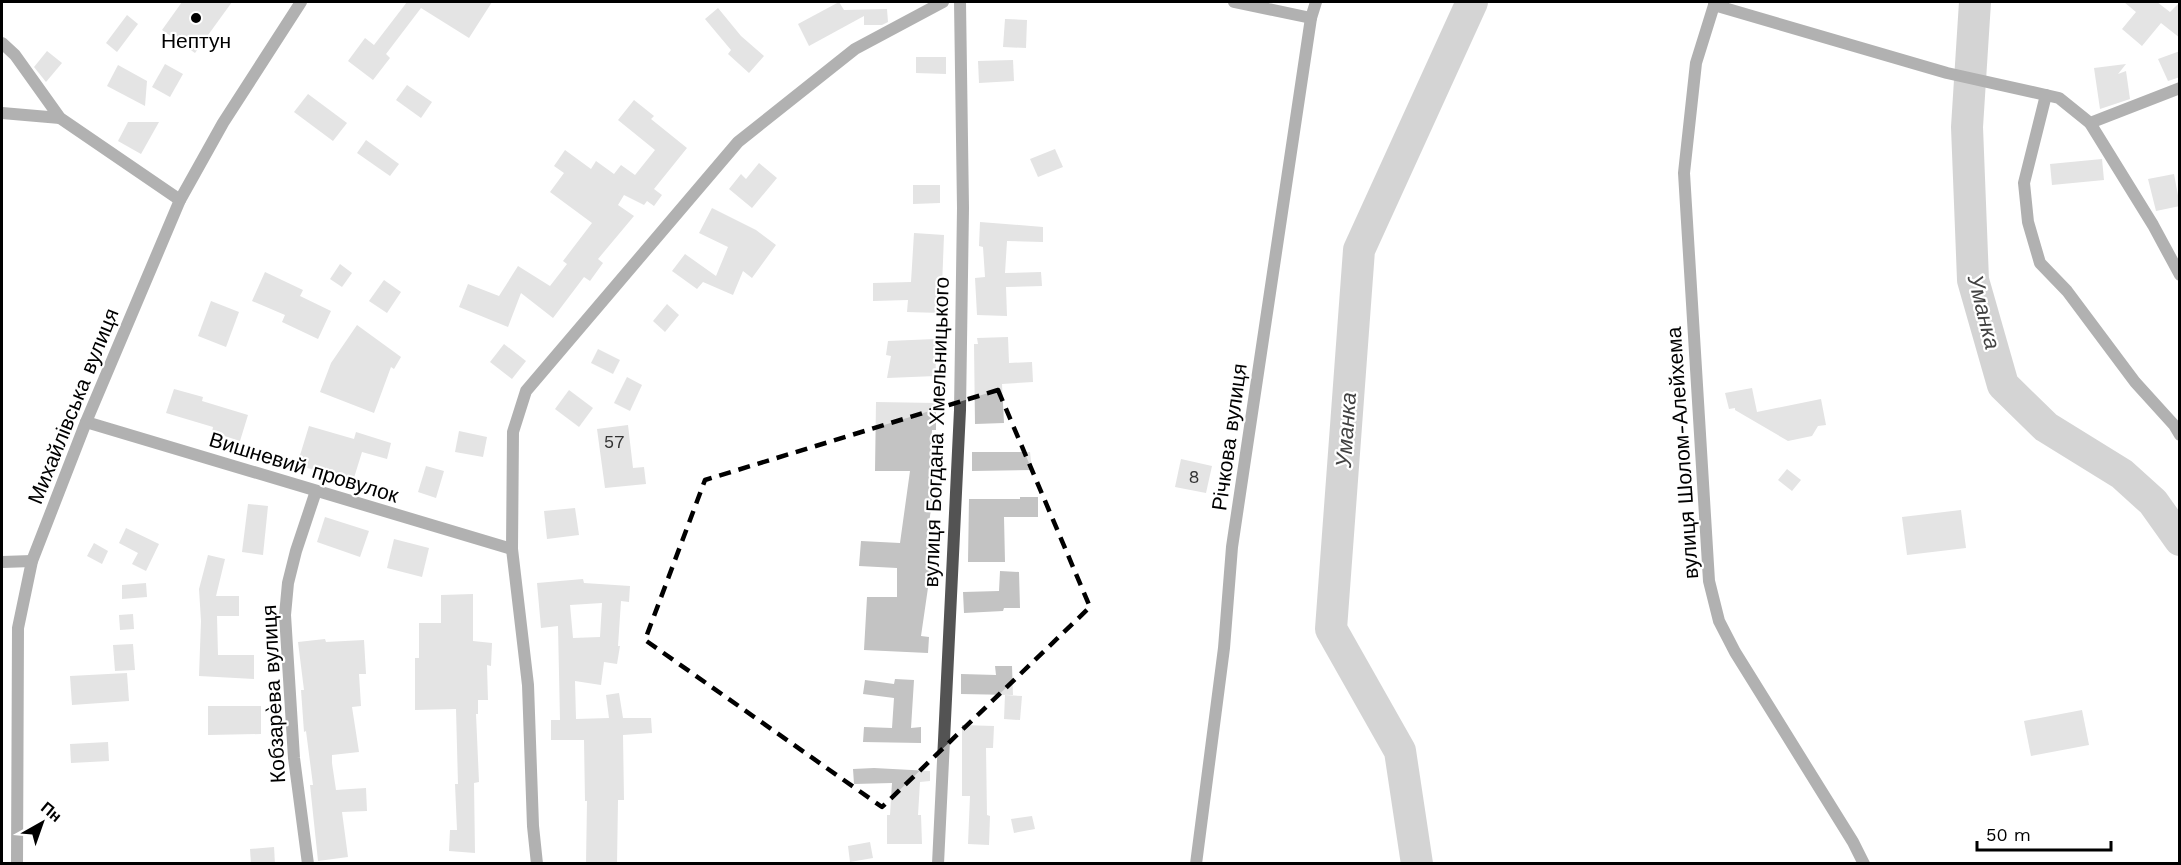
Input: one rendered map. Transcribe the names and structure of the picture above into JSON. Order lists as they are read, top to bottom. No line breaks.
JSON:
{"streets":{"street":["Михайлівська вулиця","вулиця Богдана Хмельницького","Річкова вулиця","вулиця Шолом-Алейхема","Вишневий провулок","Кобзарèва вулиця"]},"crossings":[["Михайлівська вулиця","Вишневий провулок"],["Вишневий провулок","Кобзарèва вулиця"]],"water":["Уманка"],"places":["Нептун"],"house_numbers":["57","8"],"scale_bar":"50 m","north":"top right"}
